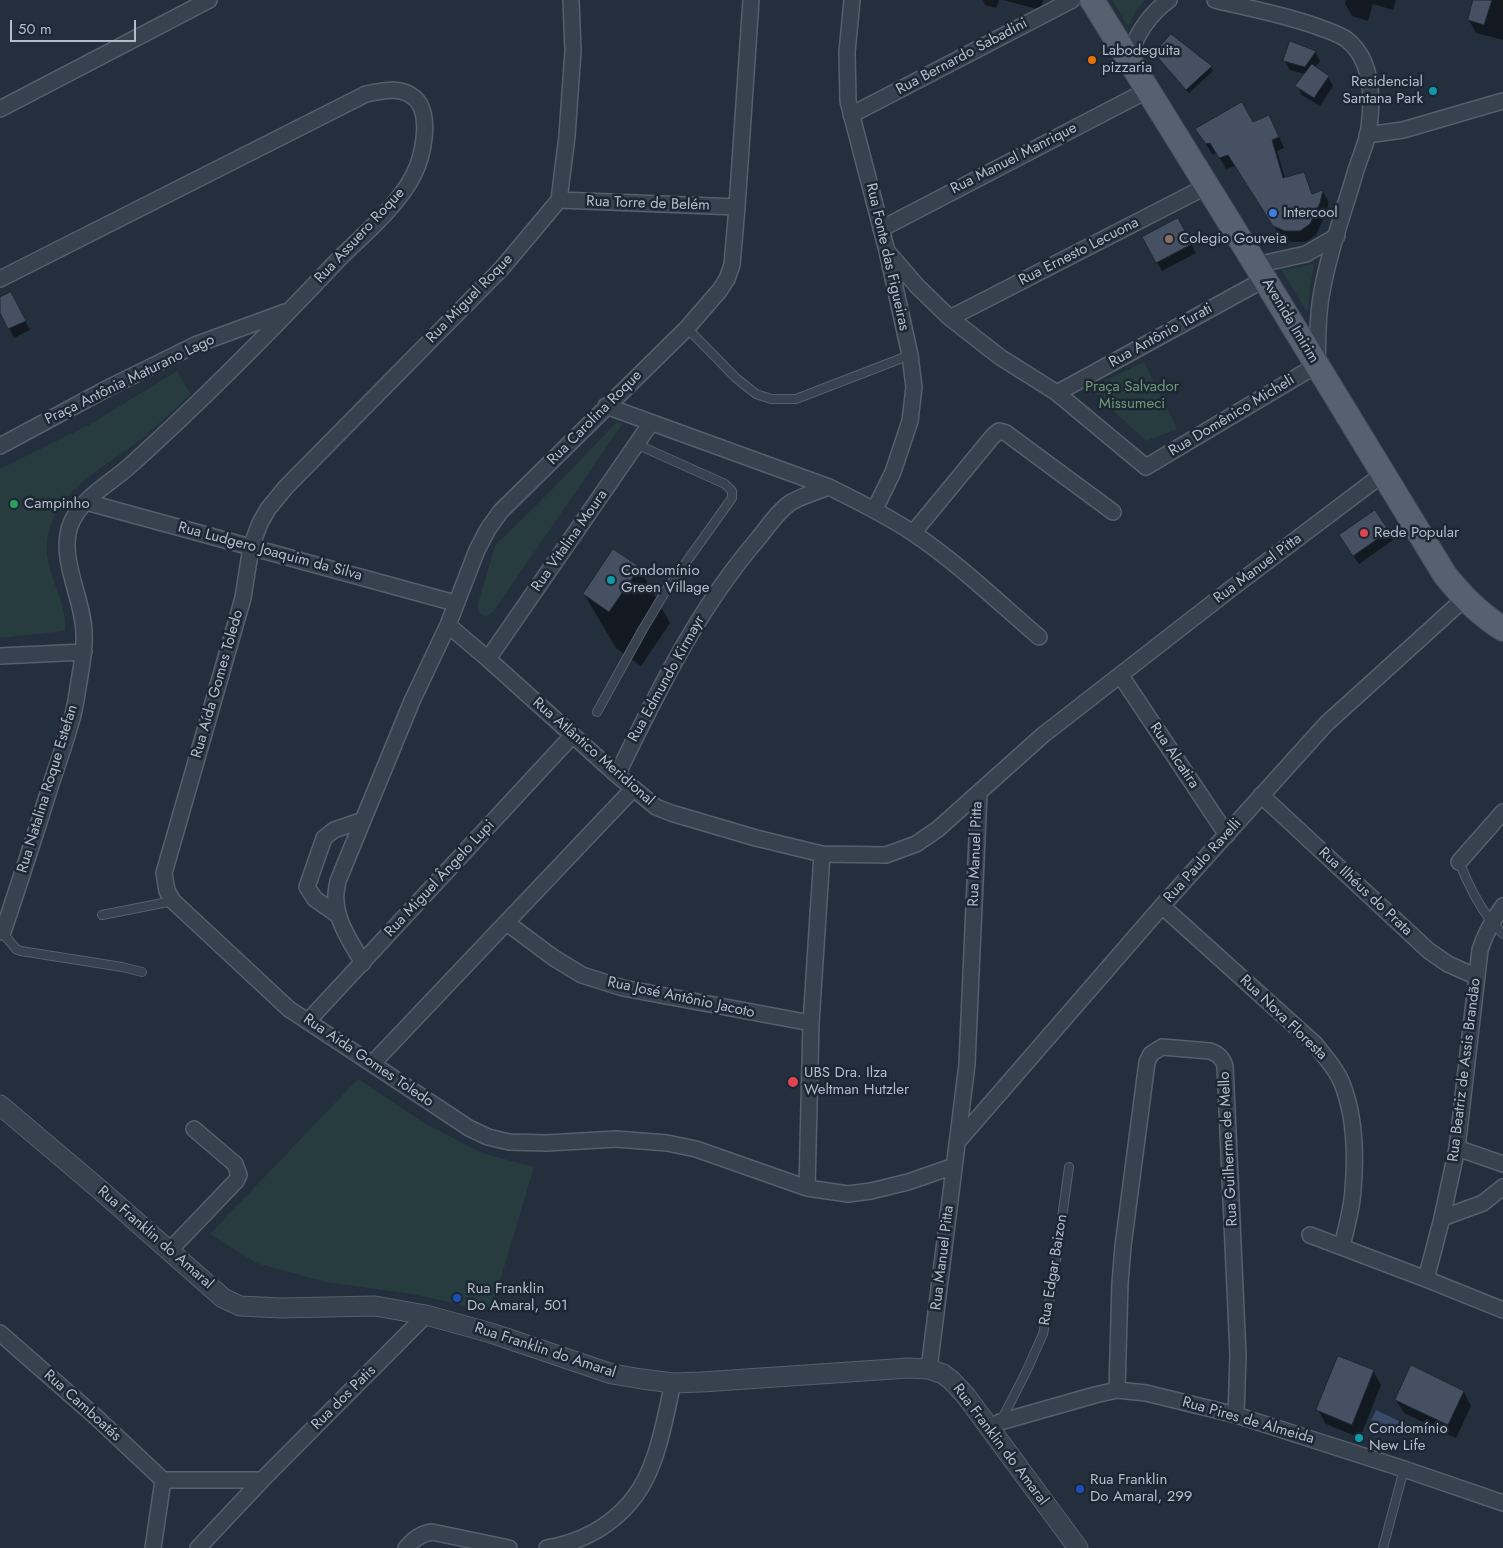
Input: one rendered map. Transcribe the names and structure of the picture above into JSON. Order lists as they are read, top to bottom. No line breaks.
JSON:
{"streets":{"main road":["Avenida Imirim"],"street":["Rua Bernardo Sabadini","Rua Manuel Manrique","Rua Torre de Belém","Rua Assuero Roque","Rua Ernesto Lecuona","Rua Fonte das Figueiras","Rua Miguel Roque","Rua Antônio Turati","Praça Antônia Maturano Lago","Rua Domênico Micheli","Rua Carolina Roque","Rua Vitalina Moura","Rua Ludgero Joaquim da Silva","Rua Manuel Pitta","Rua Edmundo Kirmayr","Rua Aída Gomes Toledo","Rua Atlântico Meridional","Rua Alcatira","Rua Natalina Roque Estefan","Rua Paulo Ravelli","Rua Miguel Ângelo Lupi","Rua Ilhéus do Prata","Rua José Antônio Jacoto","Rua Nova Floresta","Rua Beatriz de Assis Brandão","Rua Guilherme de Mello","Rua Franklin do Amaral","Rua dos Patis","Rua Camboatás","Rua Pires de Almeida"],"lane":["Rua Edgar Baizon"]},"crossings":[["Rua Bernardo Sabadini","Rua Fonte das Figueiras"],["Rua Manuel Manrique","Rua Fonte das Figueiras"],["Rua Manuel Manrique","Avenida Imirim"],["Rua Torre de Belém","Rua Miguel Roque"],["Rua Torre de Belém","Rua Carolina Roque"],["Rua Assuero Roque","Praça Antônia Maturano Lago"],["Rua Assuero Roque","Rua Ludgero Joaquim da Silva"],["Rua Assuero Roque","Rua Natalina Roque Estefan"],["Rua Ernesto Lecuona","Avenida Imirim"],["Rua Miguel Roque","Rua Ludgero Joaquim da Silva"],["Rua Miguel Roque","Rua Aída Gomes Toledo"],["Avenida Imirim","Rua Antônio Turati"],["Avenida Imirim","Rua Domênico Micheli"],["Avenida Imirim","Rua Manuel Pitta"],["Avenida Imirim","Rua Paulo Ravelli"],["Rua Antônio Turati","Rua Domênico Micheli"],["Rua Carolina Roque","Rua Ludgero Joaquim da Silva"],["Rua Carolina Roque","Rua Atlântico Meridional"],["Rua Carolina Roque","Rua Miguel Ângelo Lupi"],["Rua Vitalina Moura","Rua Atlântico Meridional"],["Rua Ludgero Joaquim da Silva","Rua Aída Gomes Toledo"],["Rua Ludgero Joaquim da Silva","Rua Natalina Roque Estefan"],["Rua Manuel Pitta","Rua Aída Gomes Toledo"],["Rua Manuel Pitta","Rua Atlântico Meridional"],["Rua Manuel Pitta","Rua Alcatira"],["Rua Manuel Pitta","Rua Paulo Ravelli"],["Rua Manuel Pitta","Rua Franklin do Amaral"],["Rua Edmundo Kirmayr","Rua Atlântico Meridional"],["Rua Aída Gomes Toledo","Rua Miguel Ângelo Lupi"],["Rua Atlântico Meridional","Rua Miguel Ângelo Lupi"],["Rua Alcatira","Rua Paulo Ravelli"],["Rua Paulo Ravelli","Rua Ilhéus do Prata"],["Rua Paulo Ravelli","Rua Nova Floresta"],["Rua Ilhéus do Prata","Rua Beatriz de Assis Brandão"],["Rua Guilherme de Mello","Rua Pires de Almeida"],["Rua Franklin do Amaral","Rua Edgar Baizon"],["Rua Franklin do Amaral","Rua dos Patis"],["Rua Franklin do Amaral","Rua Pires de Almeida"],["Rua Edgar Baizon","Rua Pires de Almeida"]],"parks":["Praça Salvador Missumeci"],"places":["Labodeguita pizzaria","Residencial Santana Park","Intercool","Colegio Gouveia","Campinho","Rede Popular","Condomínio Green Village","UBS Dra. Ilza Weltman Hutzler","Rua Franklin Do Amaral, 501","Condomínio New Life","Rua Franklin Do Amaral, 299"],"scale_bar":"50 m"}
